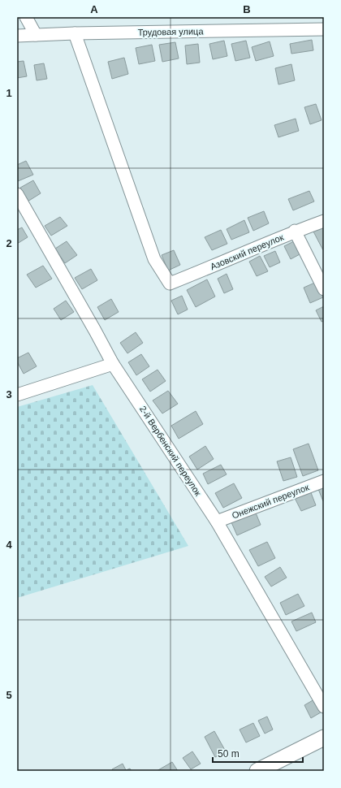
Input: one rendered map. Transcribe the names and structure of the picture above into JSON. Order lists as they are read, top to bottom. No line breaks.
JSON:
{"streets":{"street":["Трудовая улица","Азовский переулок","2-й Вербенский переулок","Онежский переулок"]},"crossings":[["Трудовая улица","Азовский переулок"],["2-й Вербенский переулок","Онежский переулок"]],"scale_bar":"50 m","grid":{"columns":["A","B"],"rows":["1","2","3","4","5"]}}
